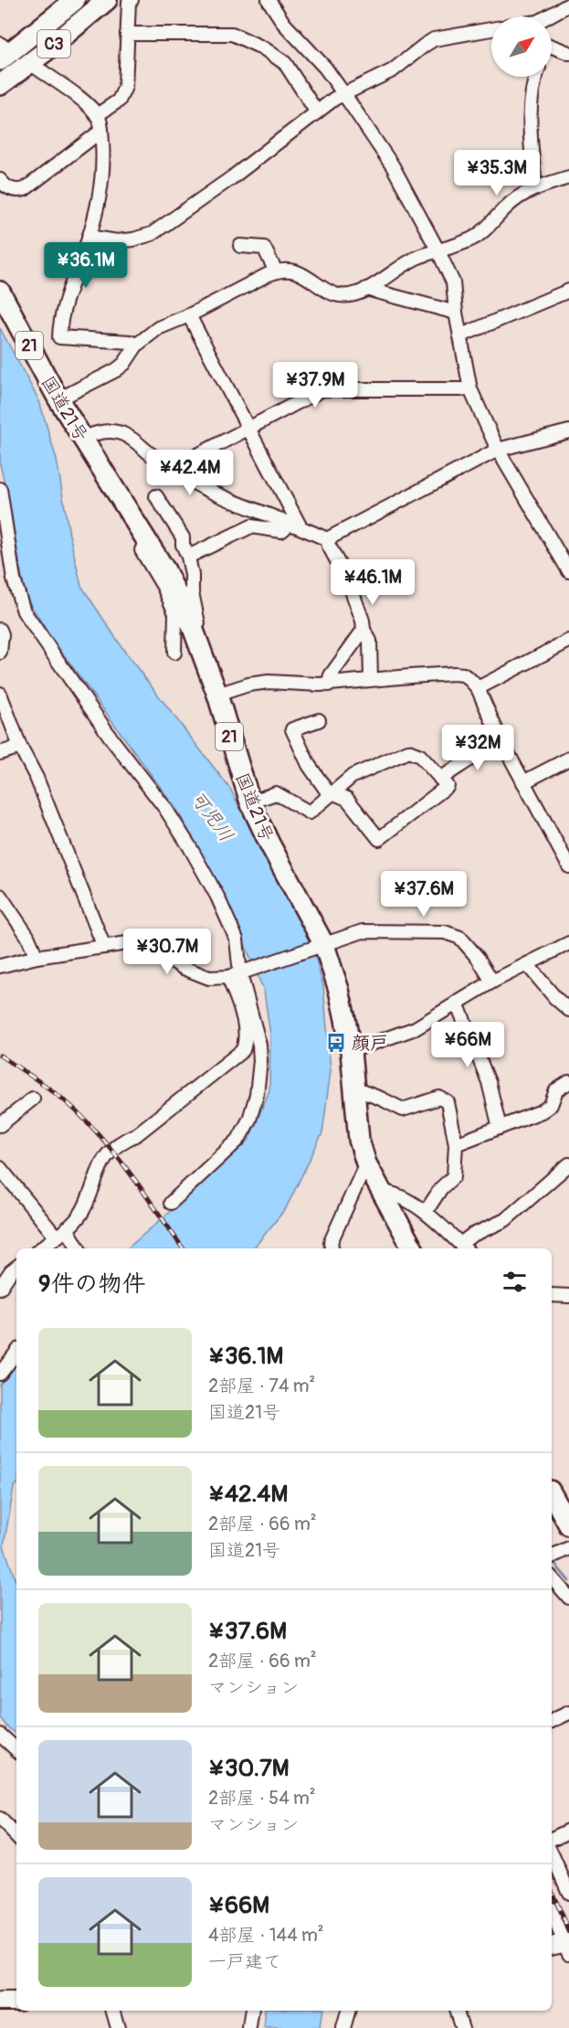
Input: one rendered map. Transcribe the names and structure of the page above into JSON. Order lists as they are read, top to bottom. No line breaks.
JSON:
{"streets":{"highway":["C3","21","国道21号"]},"water":["可児川"],"places":{"bus stop":["顔戸"]},"north":"top right","page":{"price":["¥35.3M","¥36.1M","¥37.9M","¥42.4M","¥46.1M","¥32M","¥37.6M","¥30.7M","¥66M"],"heading":"9件の物件","list":[{"name":"¥36.1M","note":"2部屋 · 74 m² · 国道21号"},{"name":"¥42.4M","note":"2部屋 · 66 m² · 国道21号"},{"name":"¥37.6M","note":"2部屋 · 66 m² · マンション"},{"name":"¥30.7M","note":"2部屋 · 54 m² · マンション"},{"name":"¥66M","note":"4部屋 · 144 m² · 一戸建て"}]}}
